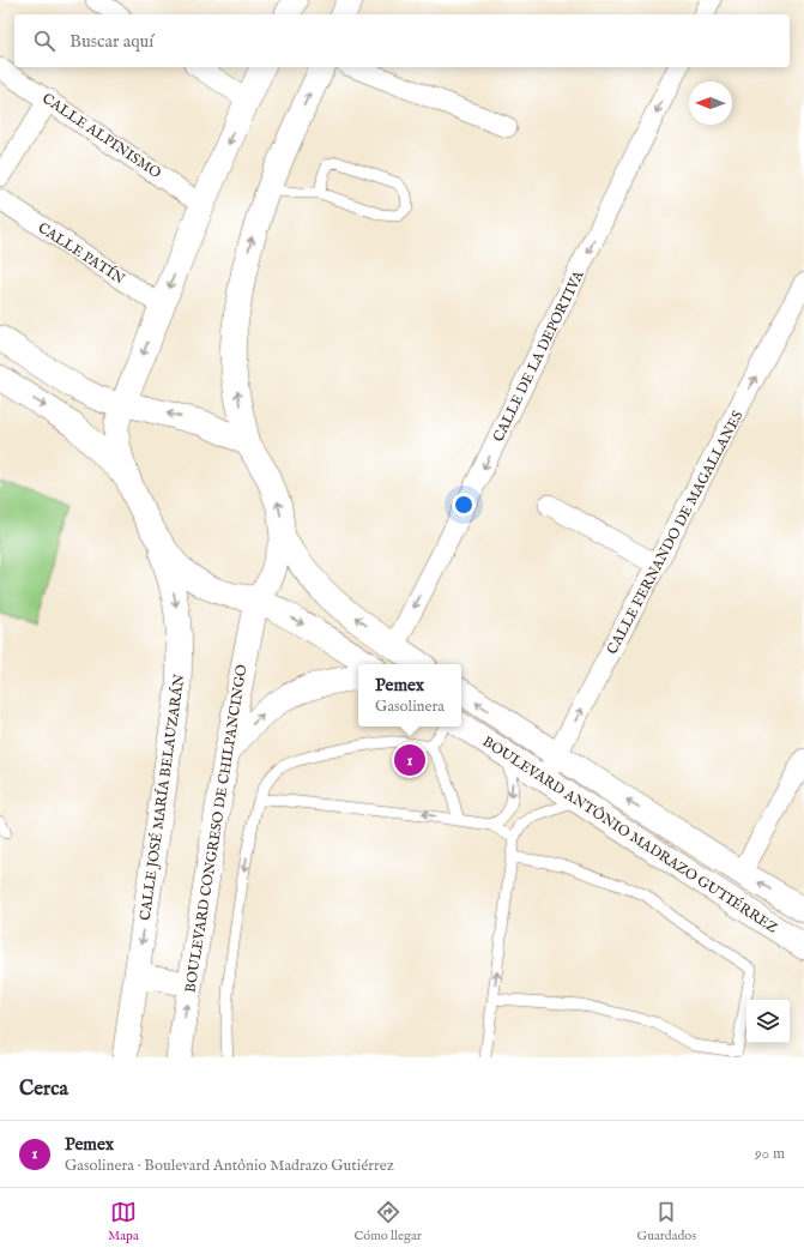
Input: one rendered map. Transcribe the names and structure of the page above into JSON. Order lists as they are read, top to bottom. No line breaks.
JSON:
{"streets":{"street":["CALLE ALPINISMO","CALLE PATÍN","CALLE DE LA DEPORTIVA","CALLE FERNANDO DE MAGALLANES","CALLE JOSÉ MARÍA BELAUZARÁN","BOULEVARD CONGRESO DE CHILPANCINGO","BOULEVARD ANTÔNIO MADRAZO GUTIÉRREZ"]},"crossings":[["CALLE FERNANDO DE MAGALLANES","BOULEVARD ANTÔNIO MADRAZO GUTIÉRREZ"]],"one_way":["CALLE DE LA DEPORTIVA","CALLE FERNANDO DE MAGALLANES","CALLE JOSÉ MARÍA BELAUZARÁN"],"north":"left","page":{"search":"Buscar aquí","popup":["Pemex","Gasolinera"],"pins":"1","heading":"Cerca","list":[{"mark":"1","name":"Pemex","note":"Gasolinera · Boulevard Antônio Madrazo Gutiérrez","value":"90 m"}],"nav":["Mapa","Cómo llegar","Guardados"]}}
